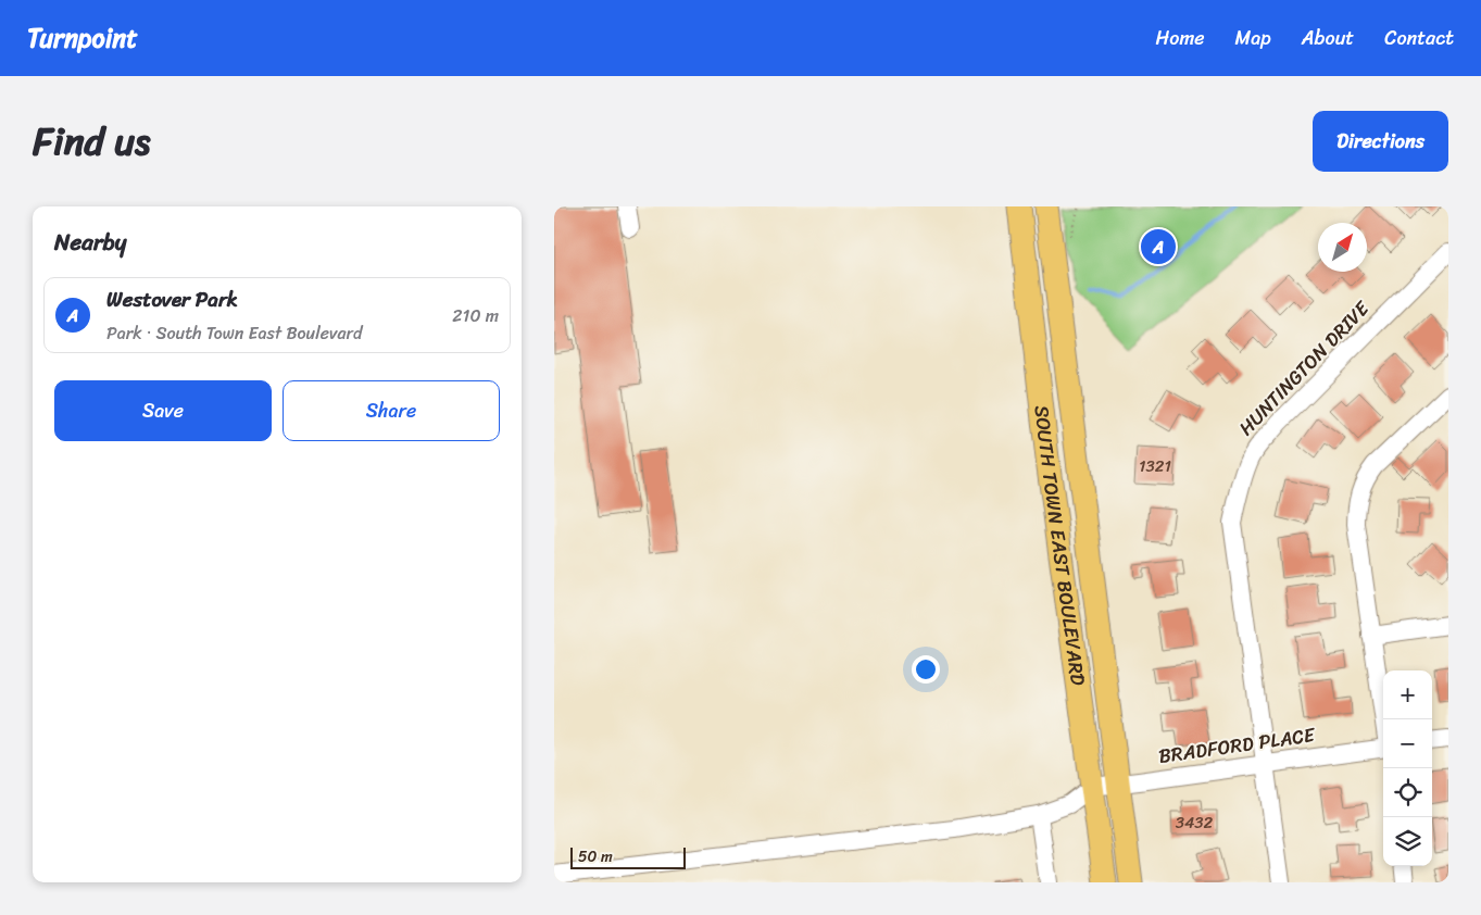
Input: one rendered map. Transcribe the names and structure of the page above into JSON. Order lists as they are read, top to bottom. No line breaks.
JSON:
{"streets":{"main road":["SOUTH TOWN EAST BOULEVARD"],"street":["HUNTINGTON DRIVE","BRADFORD PLACE"]},"crossings":[["HUNTINGTON DRIVE","BRADFORD PLACE"],["SOUTH TOWN EAST BOULEVARD","BRADFORD PLACE"]],"house_numbers":["1321","3432"],"scale_bar":"50 m","north":"top right","page":{"header":"Turnpoint","nav":["Home","Map","About","Contact"],"title":"Find us","buttons":["Directions",["Save","Share"]],"heading":"Nearby","pins":"A","list":[{"mark":"A","name":"Westover Park","note":"Park · South Town East Boulevard","value":"210 m"}],"map_buttons":["+","−"],"scale":"50 m"}}
